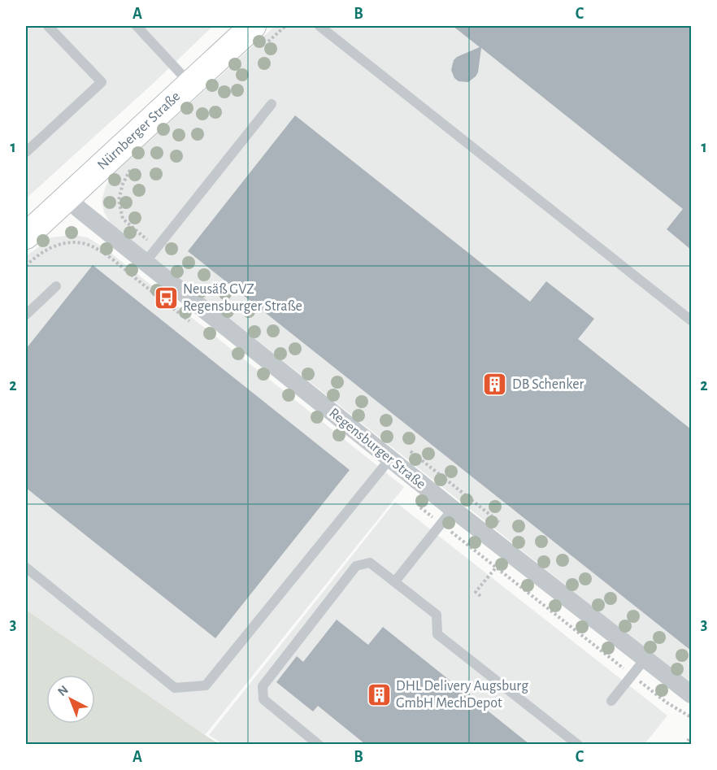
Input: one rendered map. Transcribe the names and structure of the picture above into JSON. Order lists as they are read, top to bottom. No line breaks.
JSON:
{"streets":{"street":["Nürnberger Straße","Regensburger Straße"]},"crossings":[["Nürnberger Straße","Regensburger Straße"]],"places":{"bus stop":["Neusäß GVZ Regensburger Straße"],"building":["DB Schenker","DHL Delivery Augsburg GmbH MechDepot"]},"north":"top left","grid":{"columns":["A","B","C"],"rows":["1","2","3"]}}
